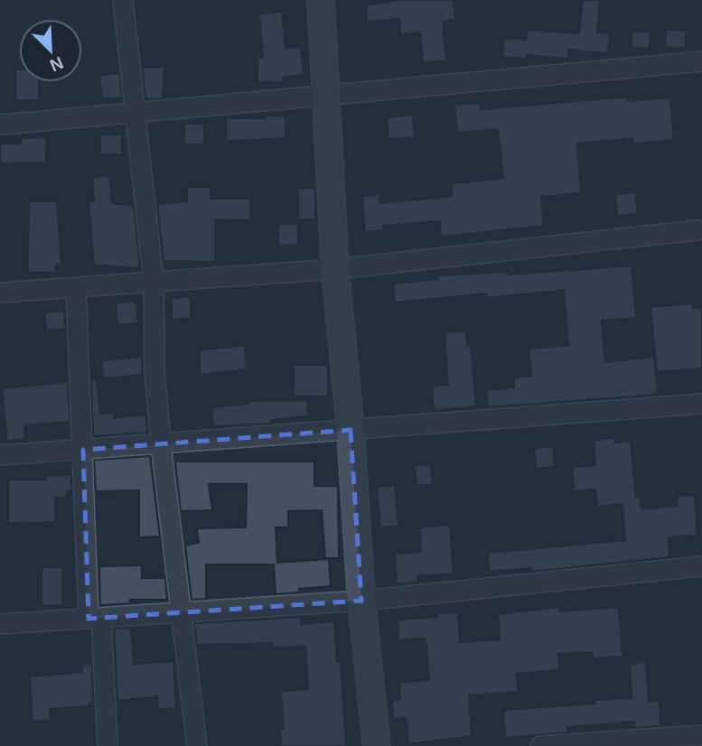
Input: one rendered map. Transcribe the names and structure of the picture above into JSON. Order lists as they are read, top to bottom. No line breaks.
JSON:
{"north":"bottom right"}
